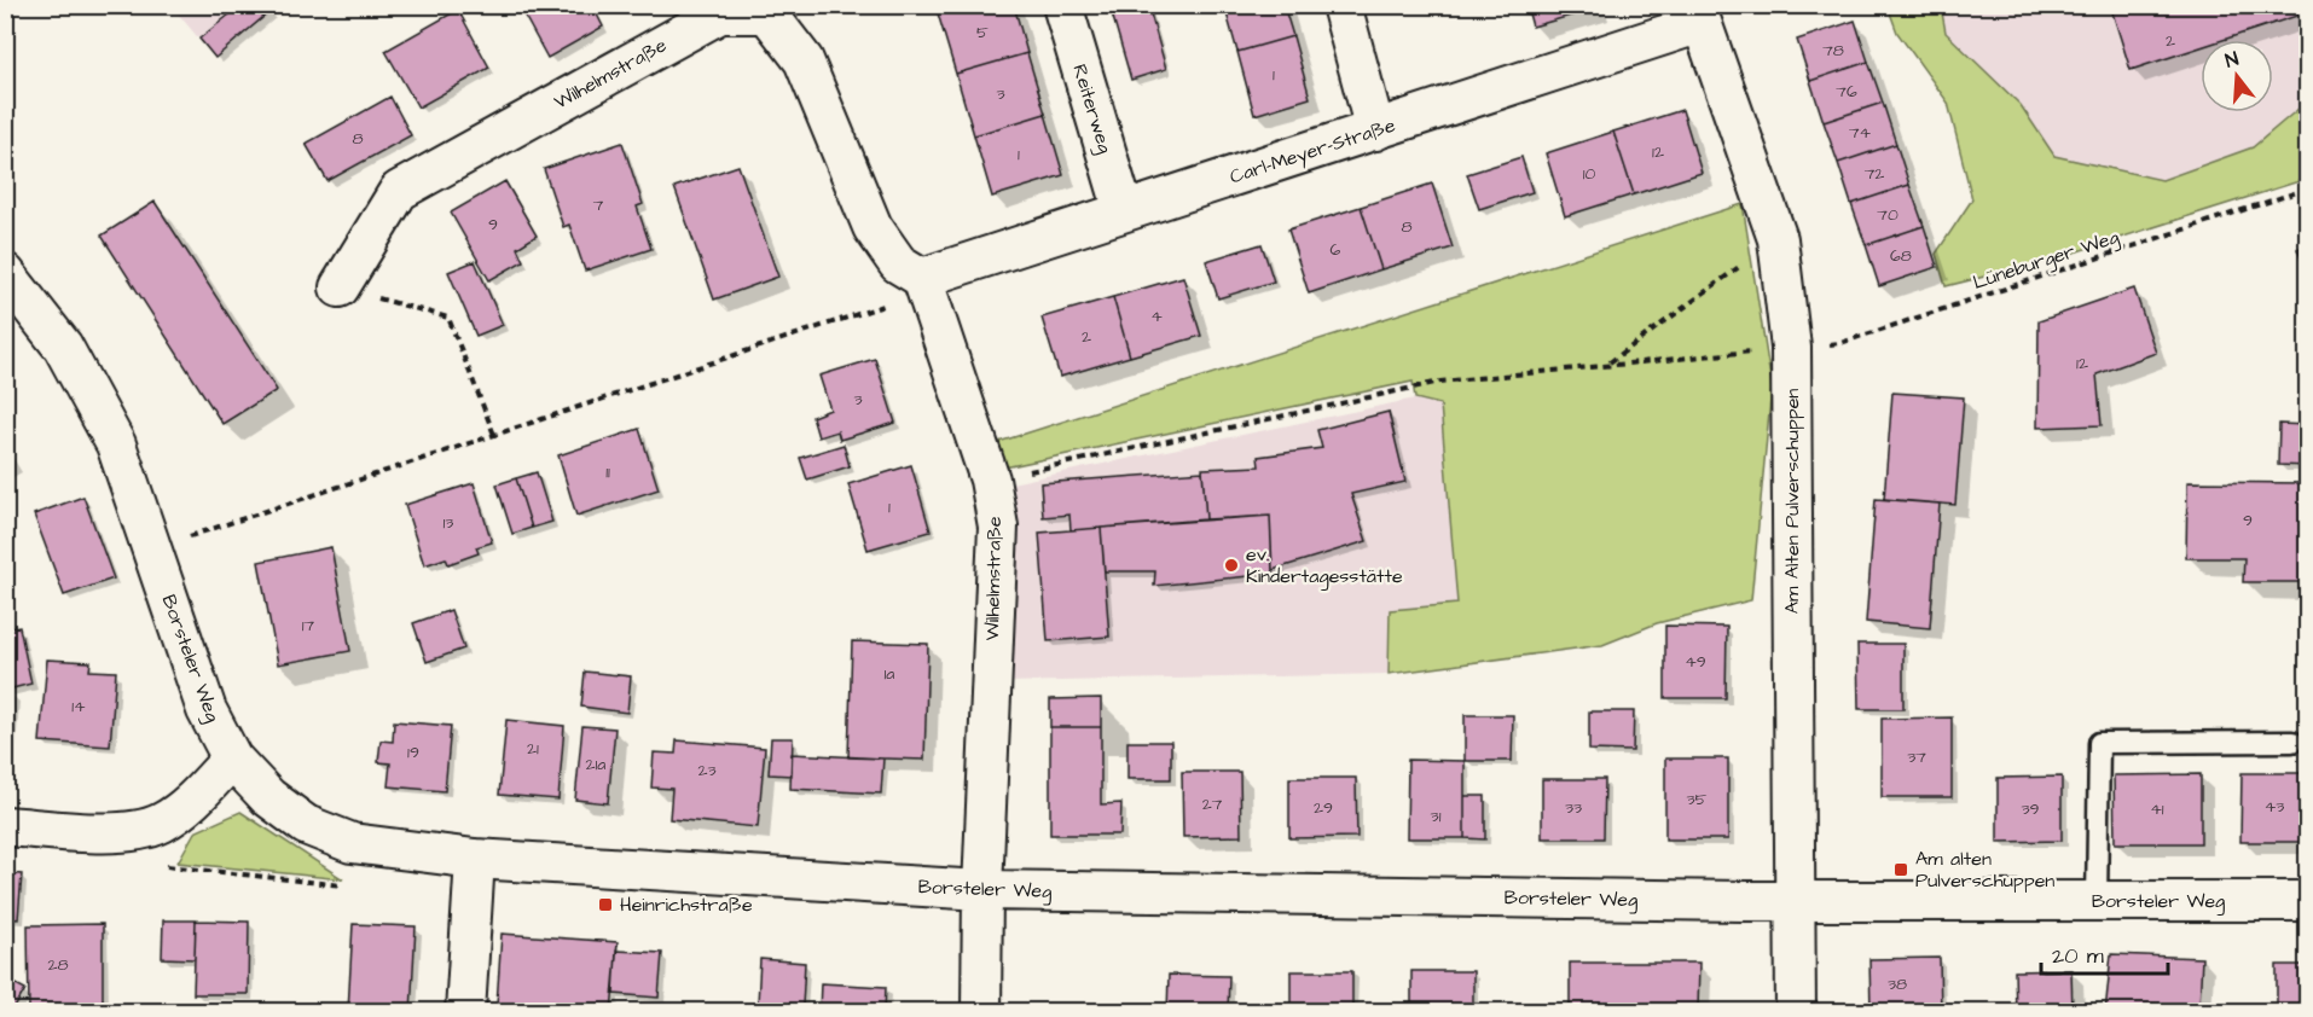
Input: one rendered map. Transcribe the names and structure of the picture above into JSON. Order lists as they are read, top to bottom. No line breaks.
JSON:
{"streets":{"street":["Wilhelmstraße","Reiterweg","Carl-Meyer-Straße","Am Alten Pulverschuppen","Borsteler Weg"],"path":["Lüneburger Weg"]},"crossings":[["Wilhelmstraße","Carl-Meyer-Straße"],["Wilhelmstraße","Lüneburger Weg"],["Wilhelmstraße","Borsteler Weg"],["Reiterweg","Carl-Meyer-Straße"],["Carl-Meyer-Straße","Am Alten Pulverschuppen"],["Lüneburger Weg","Am Alten Pulverschuppen"],["Am Alten Pulverschuppen","Borsteler Weg"]],"places":{"other":["ev. Kindertagesstätte"],"transit":["Am alten Pulverschuppen","Heinrichstraße"]},"house_numbers":["5","2","78","1","76","3","74","8","12","1","10","72","7","70","9","8","6","68","4","2","12","3","11","1","9","13","17","49","1a","14","21","19","37","21a","23","35","27","43","29","33","39","41","31","28","38"],"scale_bar":"20 m","north":"top"}
